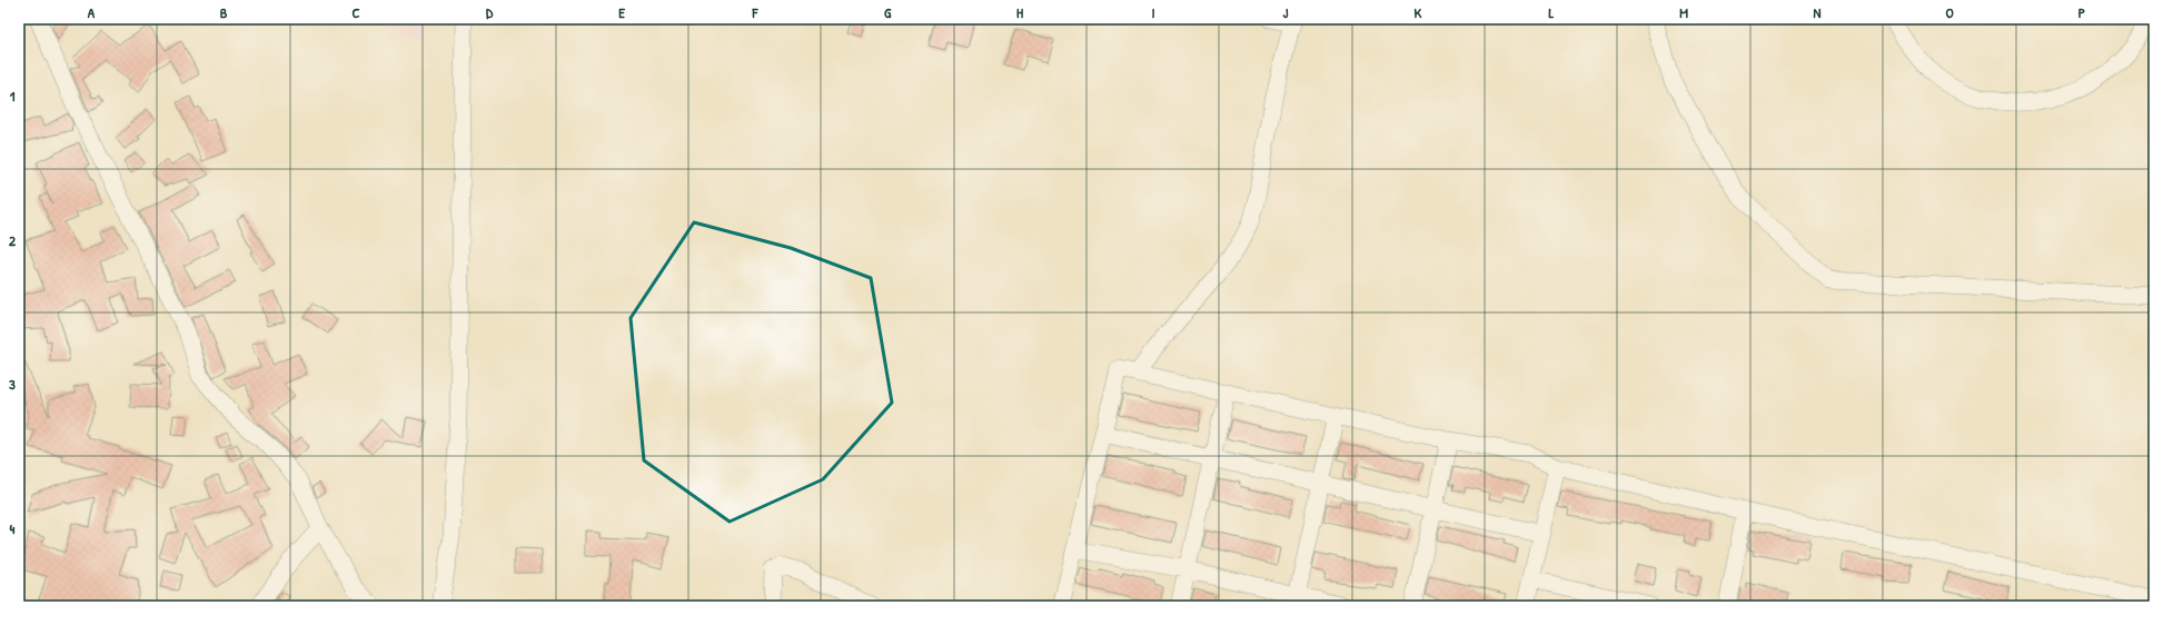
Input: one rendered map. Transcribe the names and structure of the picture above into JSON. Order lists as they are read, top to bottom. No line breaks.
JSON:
{"grid":{"columns":["A","B","C","D","E","F","G","H","I","J","K","L","M","N","O","P"],"rows":["1","2","3","4"]}}
